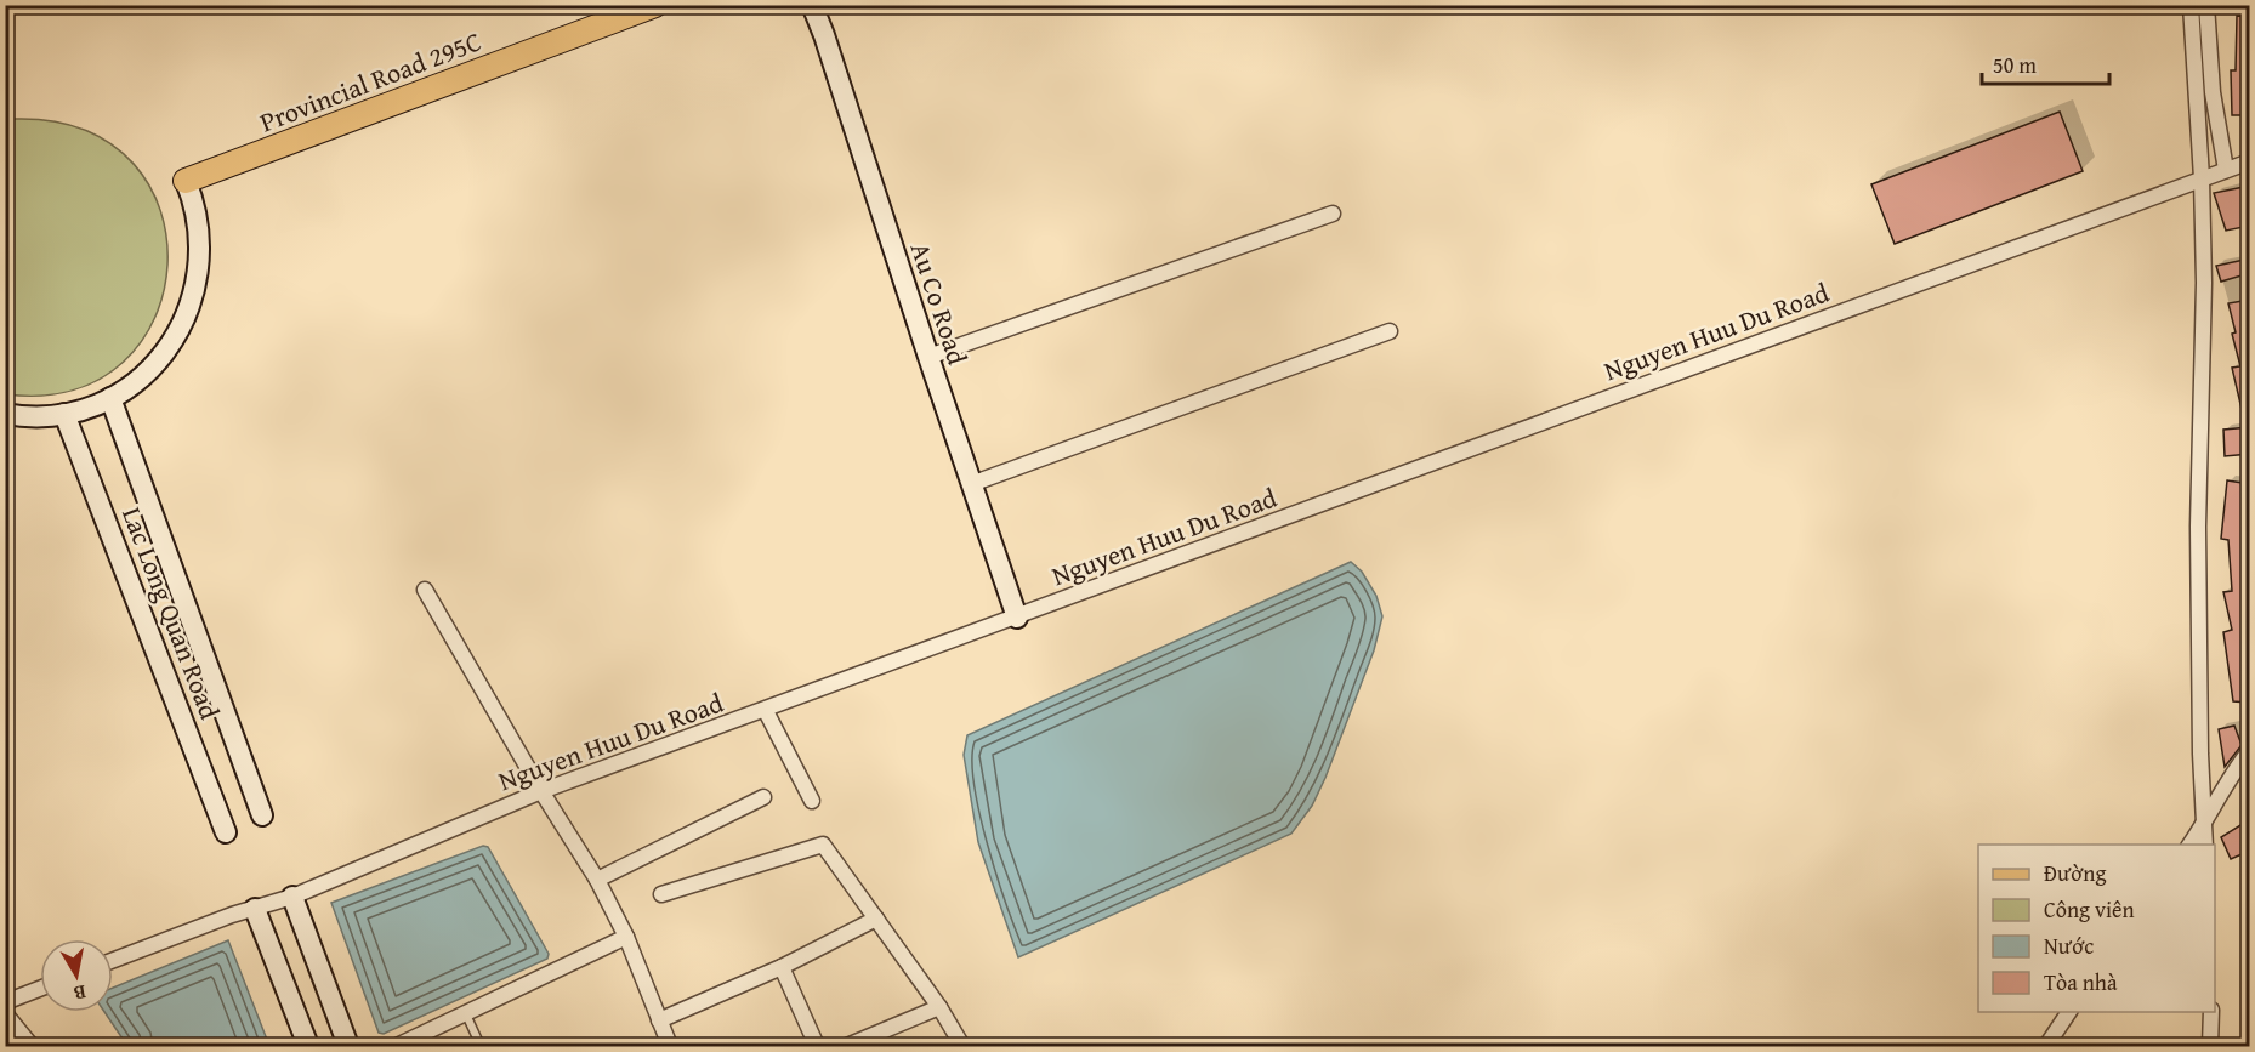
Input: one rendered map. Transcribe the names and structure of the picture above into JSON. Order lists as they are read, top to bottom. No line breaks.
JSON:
{"streets":{"main road":["Provincial Road 295C","Au Co Road","Lac Long Quan Road"],"street":["Nguyen Huu Du Road"]},"crossings":[["Au Co Road","Nguyen Huu Du Road"]],"legend":["Đường","Công viên","Nước","Tòa nhà"],"scale_bar":"50 m","north":"bottom"}
